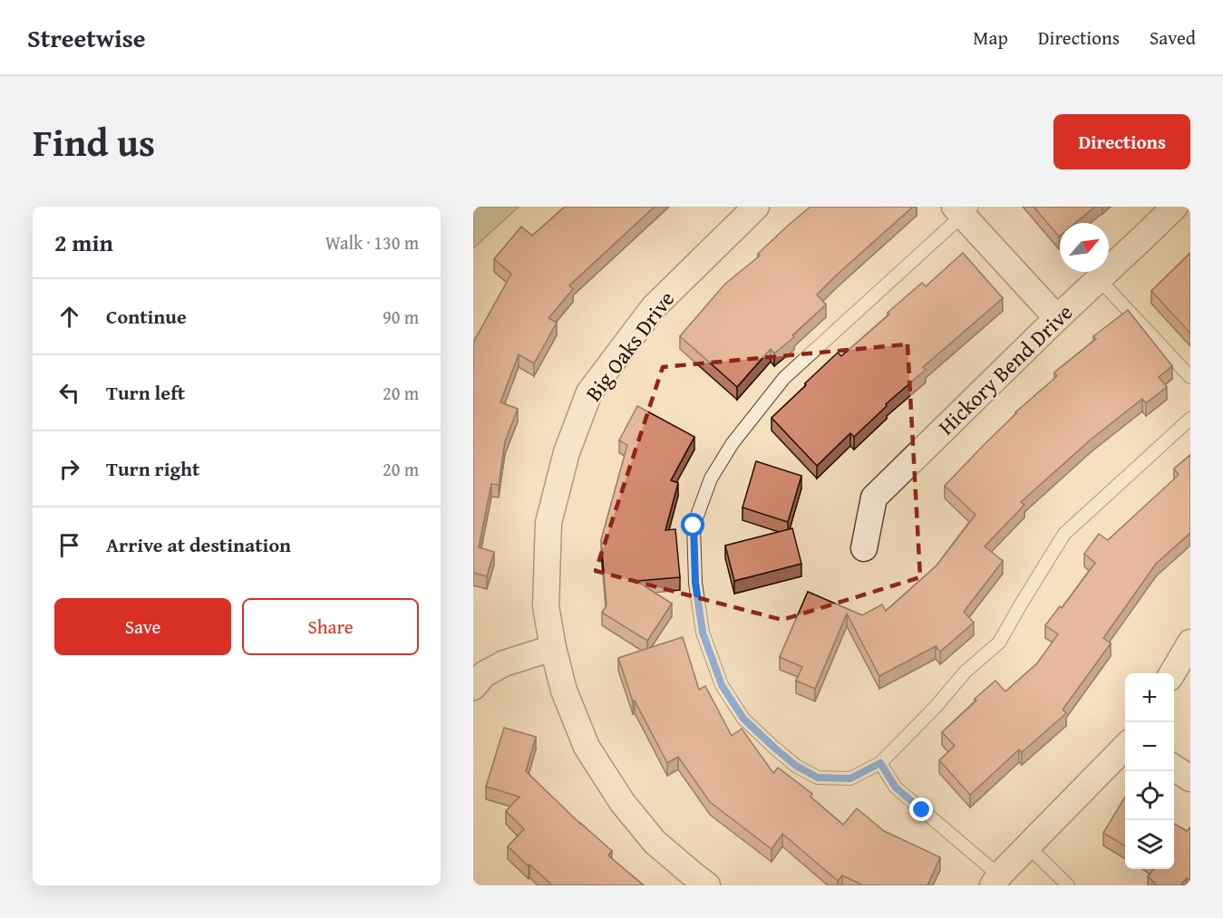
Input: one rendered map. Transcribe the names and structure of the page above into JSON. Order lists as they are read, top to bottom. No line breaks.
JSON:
{"streets":{"street":["Big Oaks Drive","Hickory Bend Drive"]},"north":"top right","page":{"header":"Streetwise","nav":["Map","Directions","Saved"],"title":"Find us","buttons":["Directions",["Save","Share"]],"heading":["2 min","Walk · 130 m"],"list":[["Continue","90 m"],["Turn left","20 m"],["Turn right","20 m"],"Arrive at destination"],"map_buttons":["+","−"]}}
